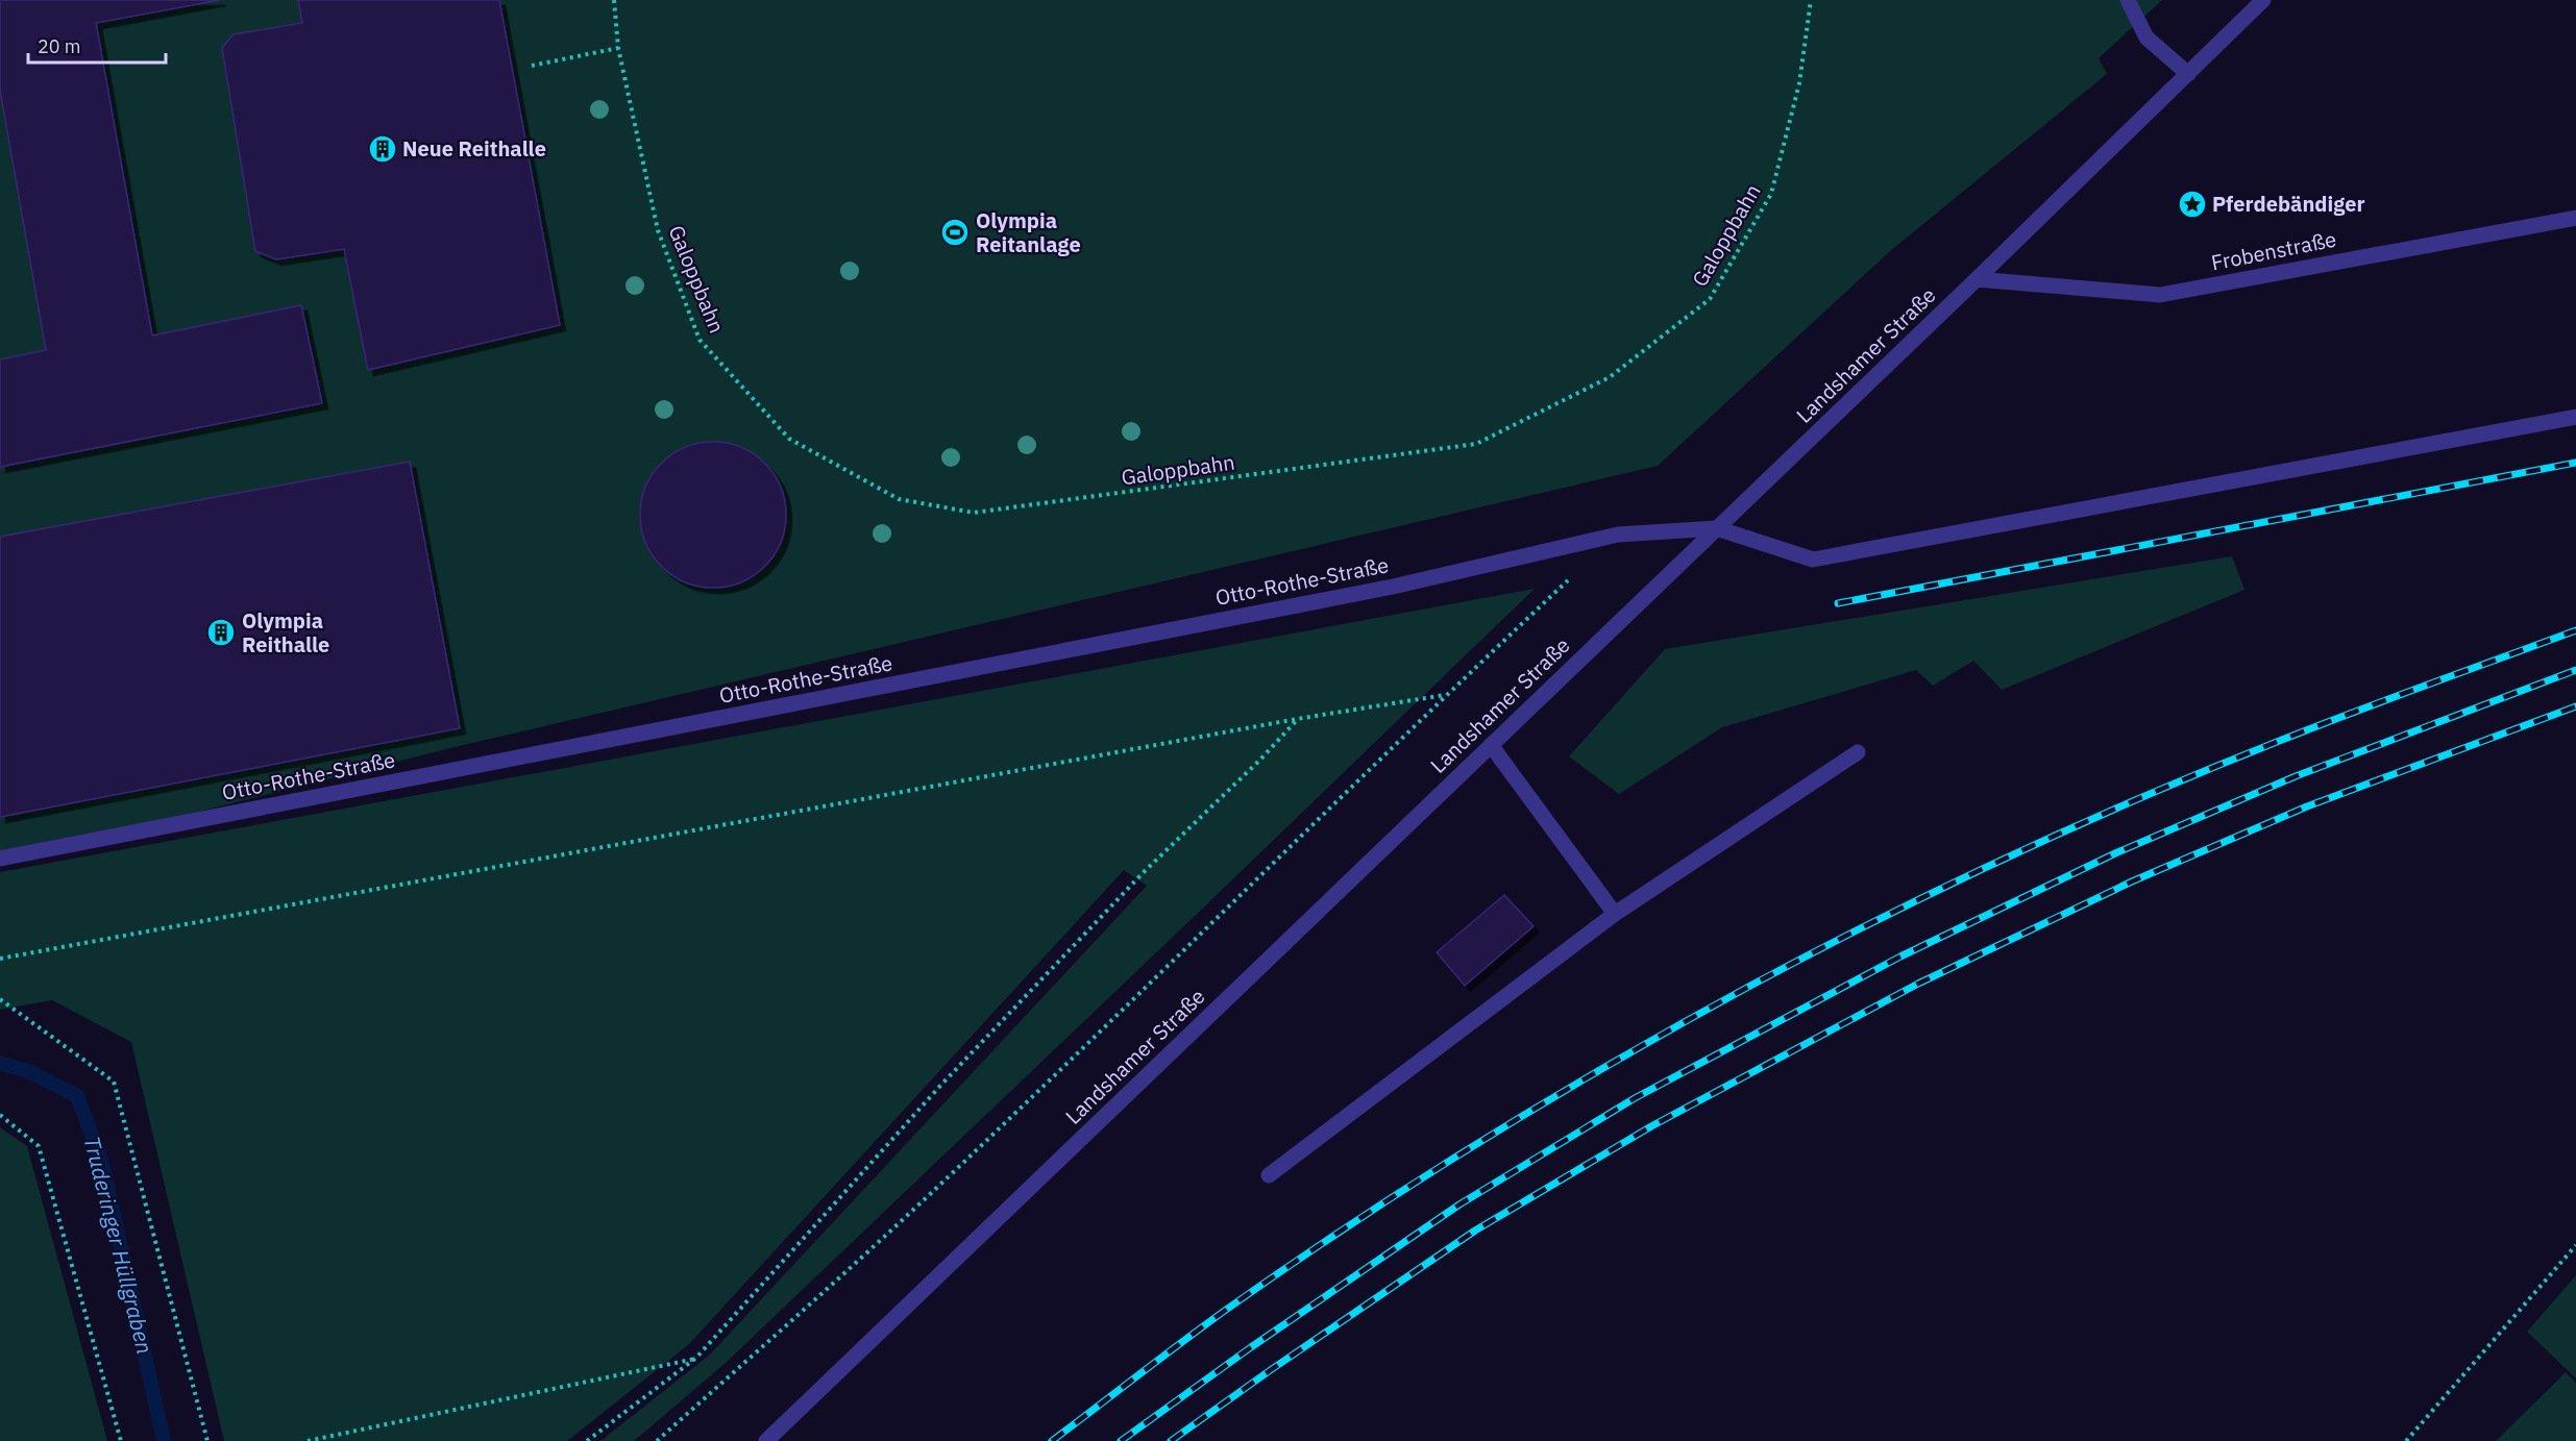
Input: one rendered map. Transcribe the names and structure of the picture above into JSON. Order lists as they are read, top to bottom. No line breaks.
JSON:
{"streets":{"street":["Frobenstraße","Landshamer Straße","Otto-Rothe-Straße"],"path":["Galoppbahn"]},"crossings":[["Frobenstraße","Landshamer Straße"],["Landshamer Straße","Otto-Rothe-Straße"]],"water":["Truderinger Hüllgraben"],"places":{"building":["Neue Reithalle","Olympia Reithalle"],"place":["Pferdebändiger"],"sports":["Olympia Reitanlage"]},"scale_bar":"20 m"}
